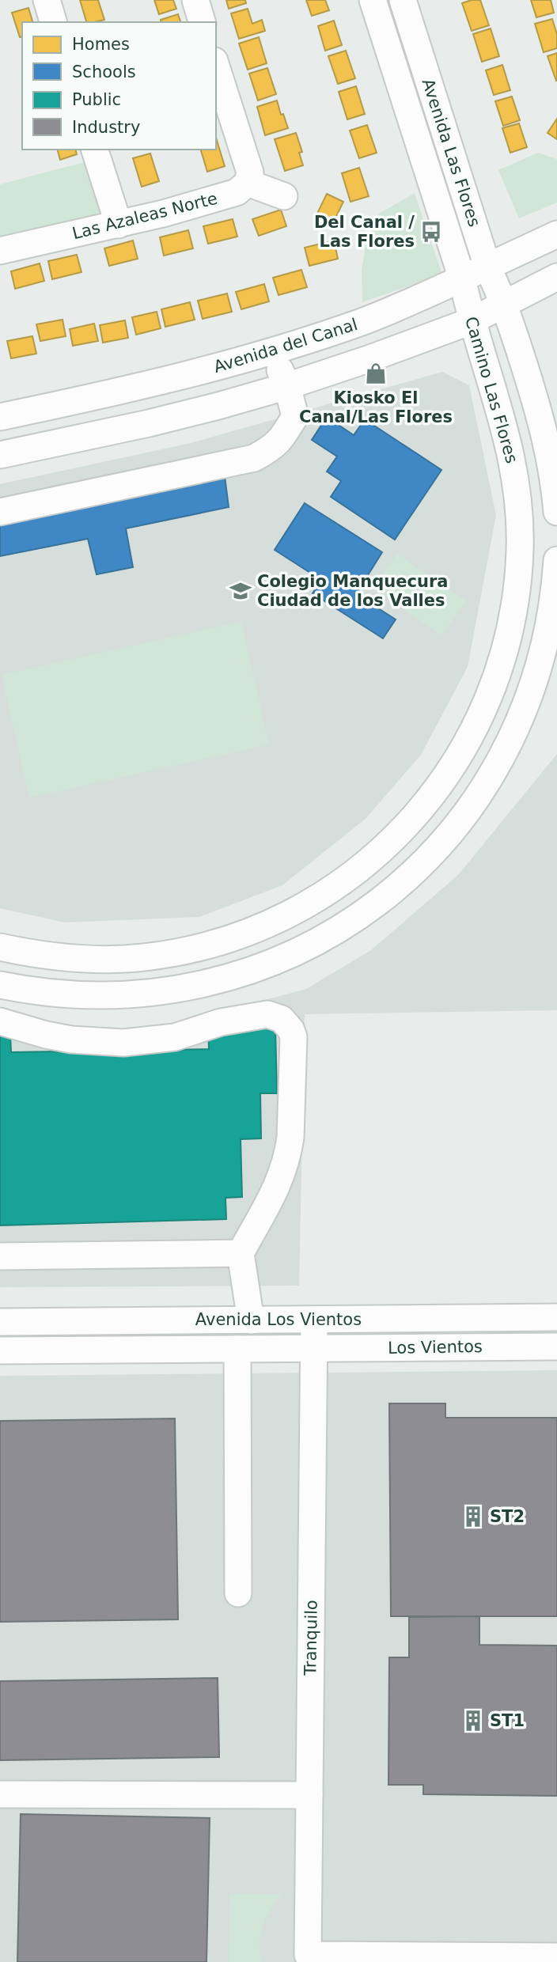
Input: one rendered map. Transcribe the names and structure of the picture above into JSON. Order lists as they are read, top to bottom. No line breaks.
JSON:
{"streets":{"street":["Avenida Las Flores","Las Azaleas Norte","Avenida del Canal","Camino Las Flores","Avenida Los Vientos","Los Vientos","Tranquilo"]},"crossings":[["Avenida Las Flores","Avenida del Canal"],["Avenida Las Flores","Camino Las Flores"],["Avenida del Canal","Camino Las Flores"],["Avenida Los Vientos","Los Vientos"],["Avenida Los Vientos","Tranquilo"],["Los Vientos","Tranquilo"]],"places":{"bus stop":["Del Canal / Las Flores"],"shop":["Kiosko El Canal/Las Flores"],"school or university":["Colegio Manquecura Ciudad de los Valles"],"building":["ST2","ST1"]},"legend":["Homes","Schools","Public","Industry"]}
